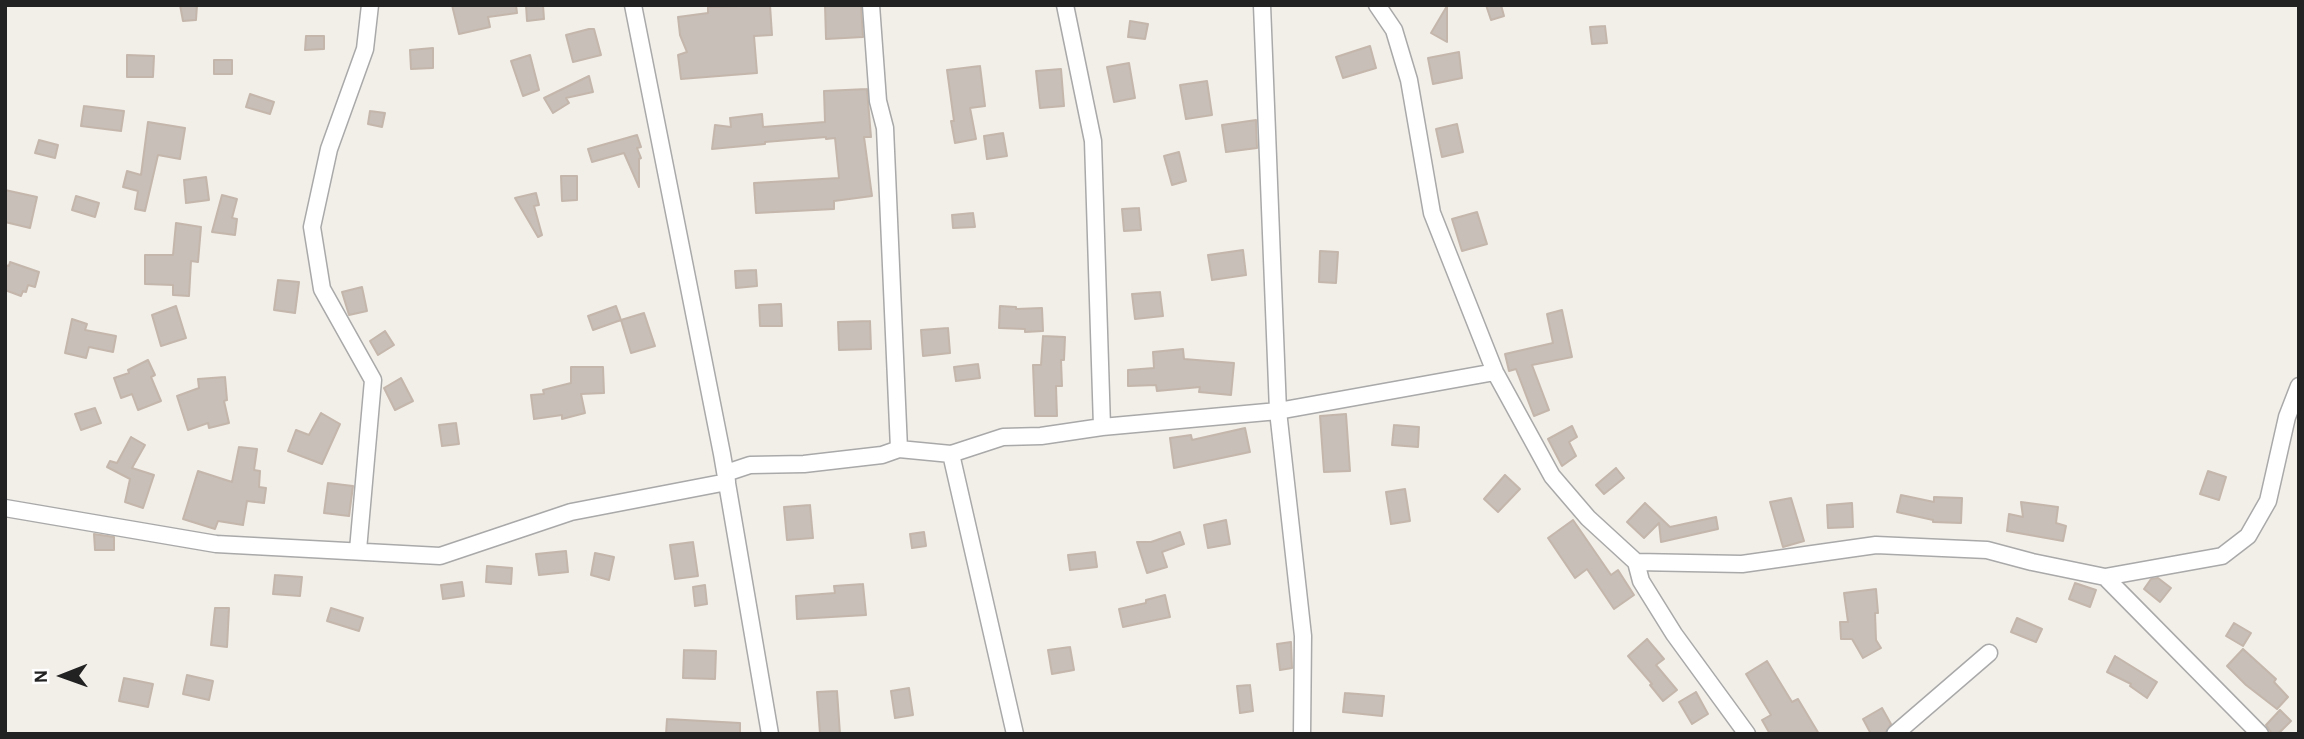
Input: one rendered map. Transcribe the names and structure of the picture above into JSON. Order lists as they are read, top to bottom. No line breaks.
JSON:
{"north":"left"}
